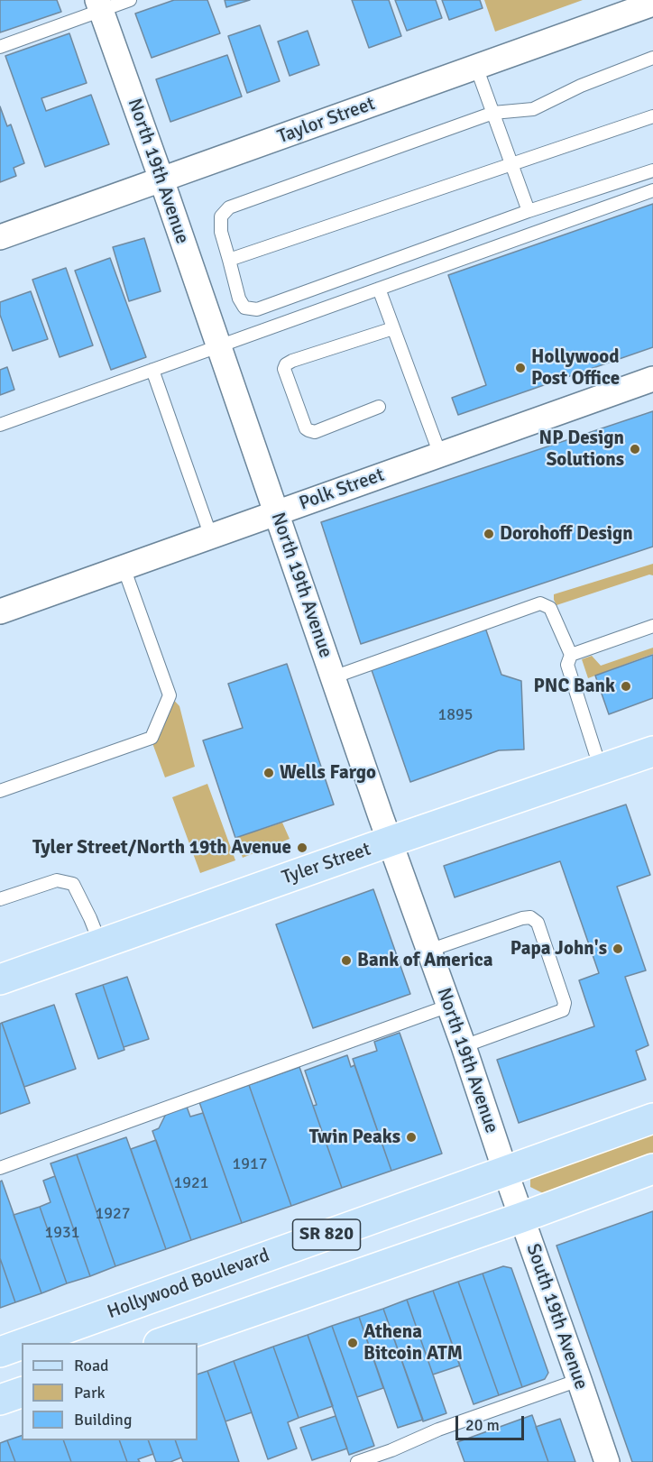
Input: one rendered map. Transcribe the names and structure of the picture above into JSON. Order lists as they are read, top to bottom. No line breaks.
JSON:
{"streets":{"main road":["Tyler Street","SR 820","Hollywood Boulevard"],"street":["Taylor Street","North 19th Avenue","Polk Street","South 19th Avenue"]},"crossings":[["Taylor Street","North 19th Avenue"],["North 19th Avenue","Polk Street"],["North 19th Avenue","Tyler Street"],["North 19th Avenue","Hollywood Boulevard"],["North 19th Avenue","South 19th Avenue"],["SR 820","South 19th Avenue"],["Hollywood Boulevard","South 19th Avenue"]],"places":["Hollywood Post Office","NP Design Solutions","Dorohoff Design","PNC Bank","Wells Fargo","Tyler Street/North 19th Avenue","Papa John's","Bank of America","Twin Peaks","Athena Bitcoin ATM"],"house_numbers":["1895","1917","1921","1927","1931"],"legend":["Road","Park","Building"],"scale_bar":"20 m"}
